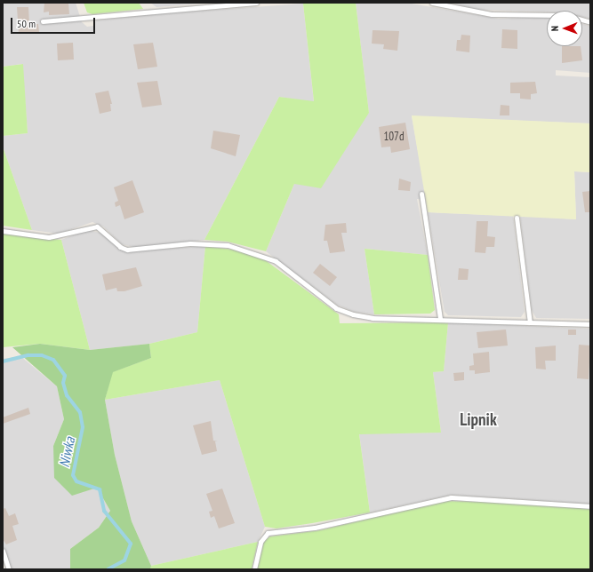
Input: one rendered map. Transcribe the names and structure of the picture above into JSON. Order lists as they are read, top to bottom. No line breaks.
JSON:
{"districts":["Lipnik"],"water":["Niwka"],"house_numbers":["107d"],"scale_bar":"50 m","north":"left"}
